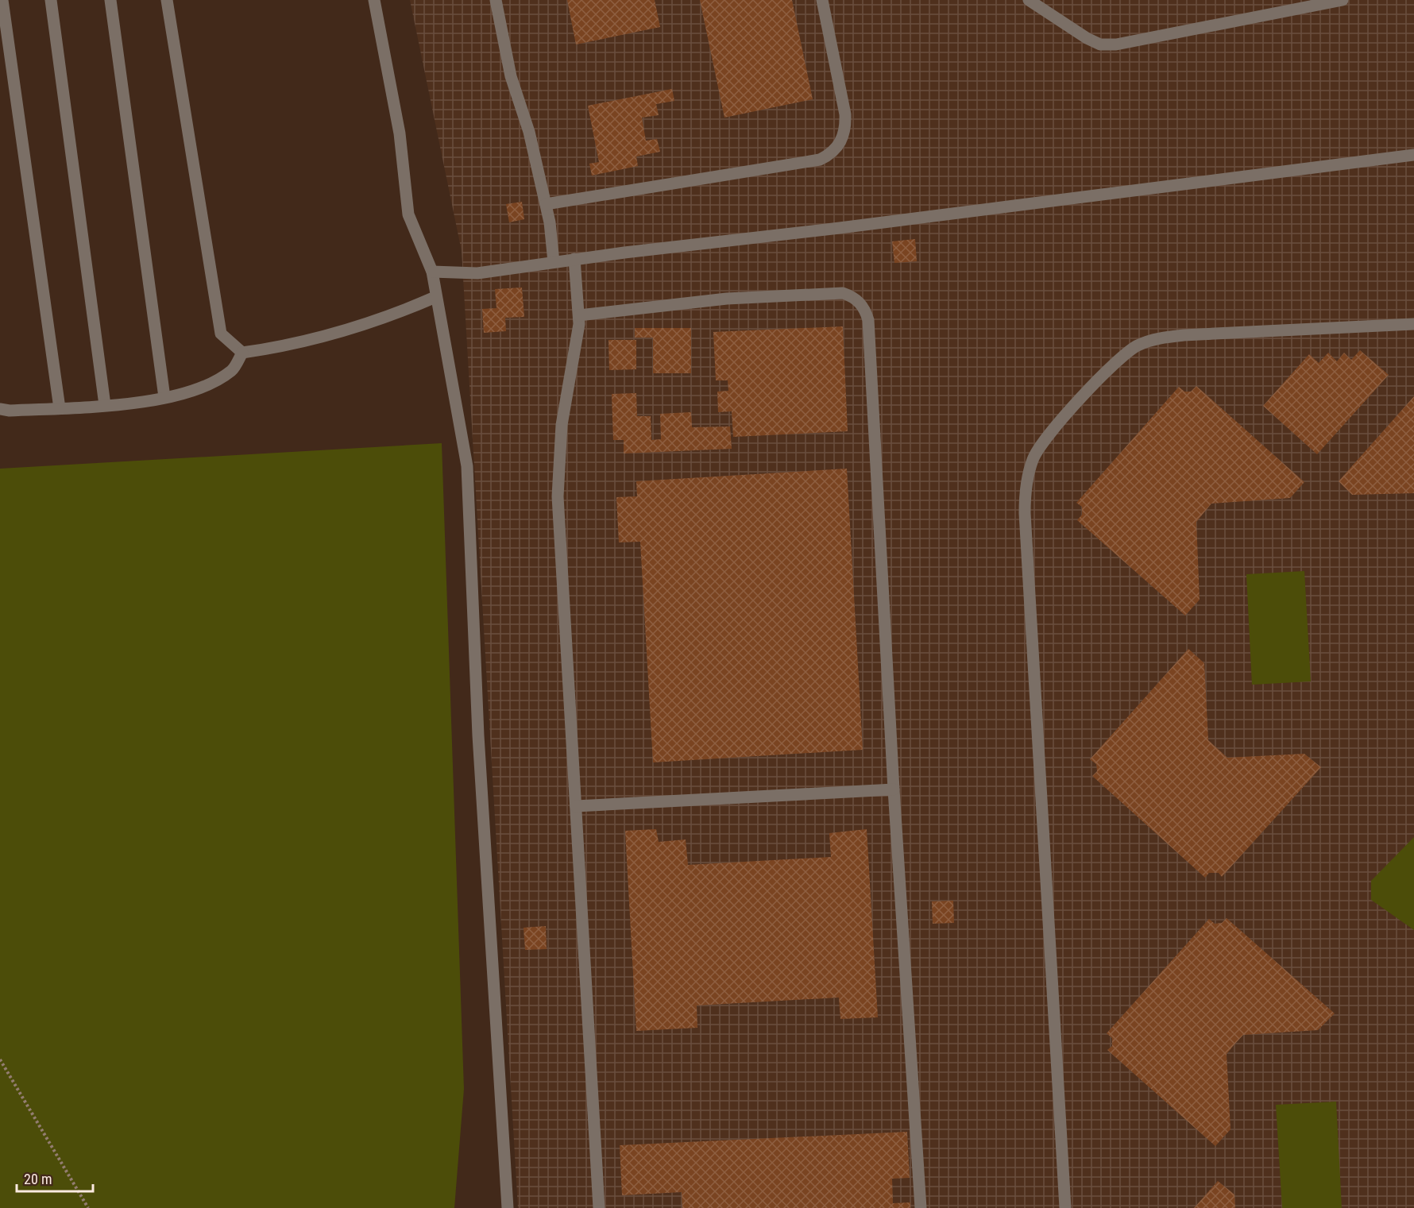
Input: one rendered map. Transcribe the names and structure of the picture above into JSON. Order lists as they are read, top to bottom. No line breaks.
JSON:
{"scale_bar":"20 m"}
